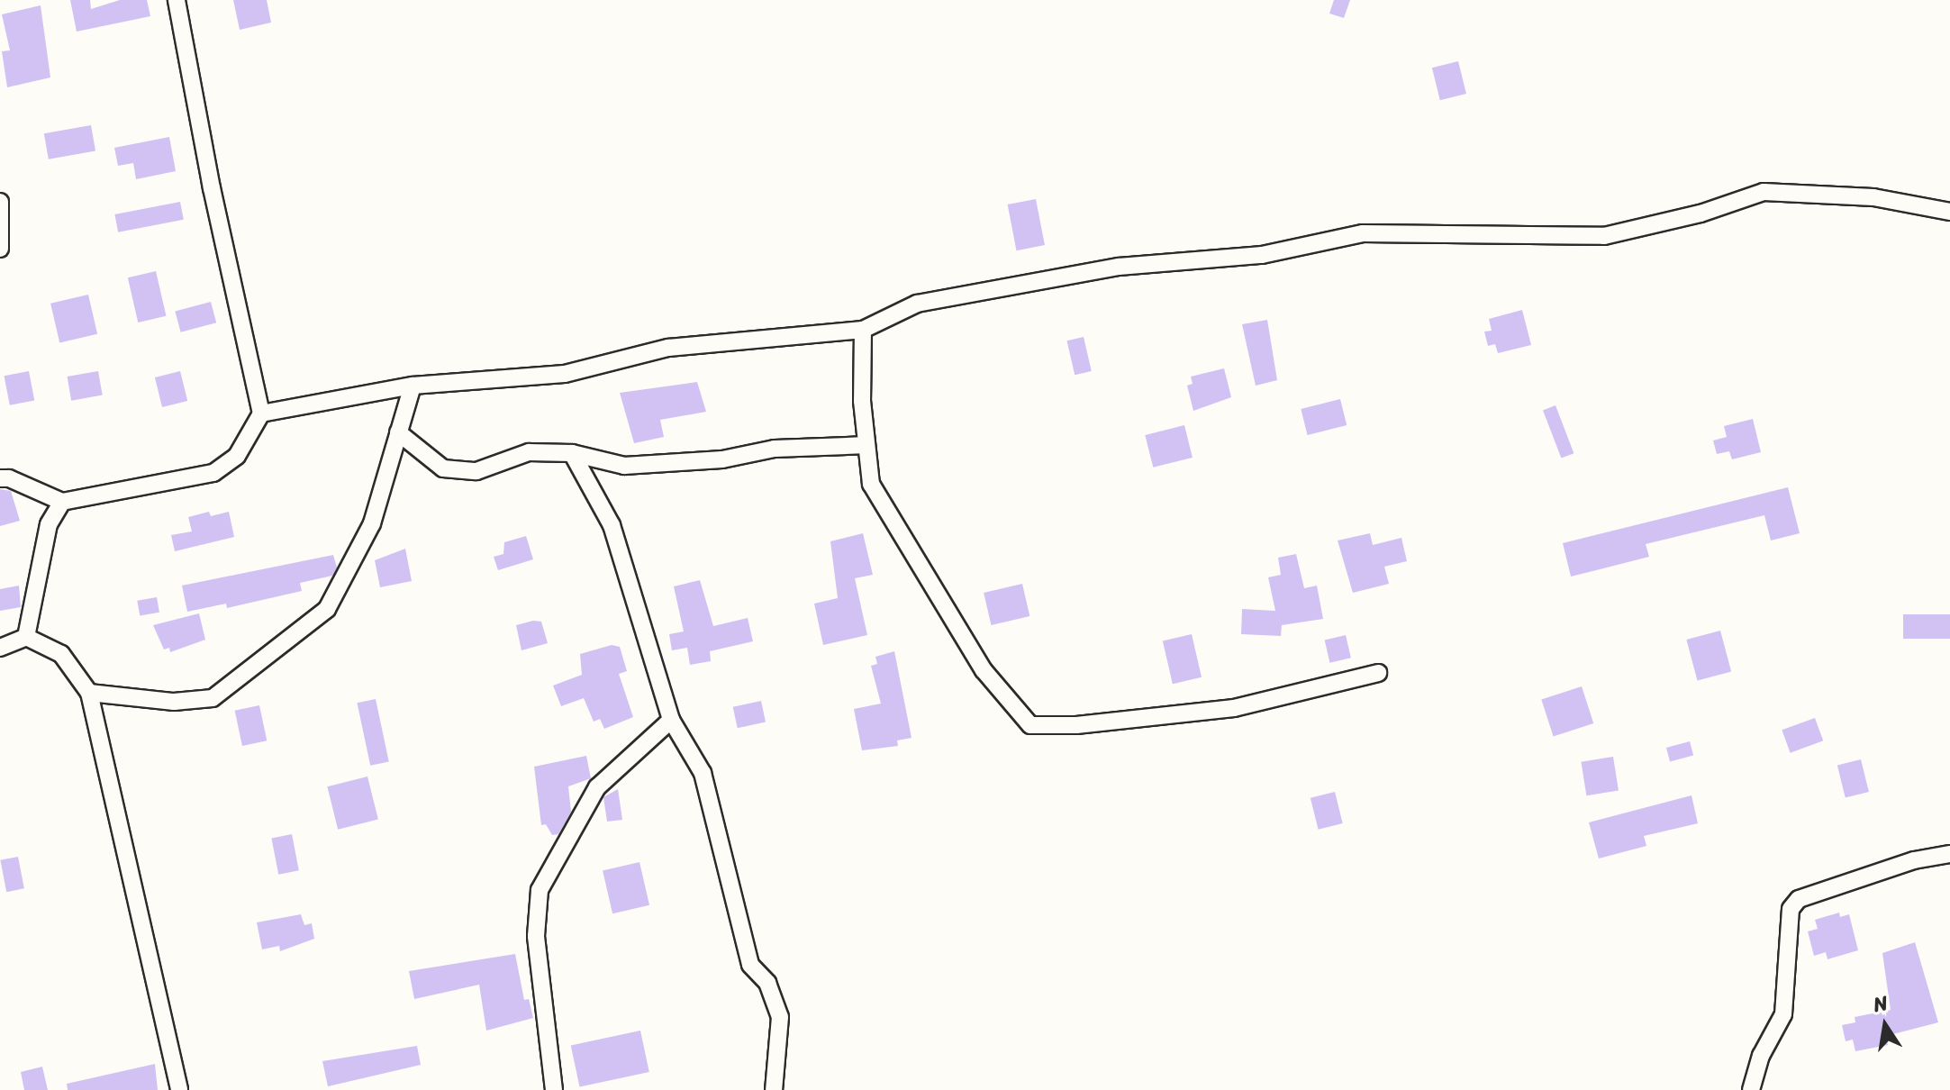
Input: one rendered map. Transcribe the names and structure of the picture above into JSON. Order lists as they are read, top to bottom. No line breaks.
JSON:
{"north":"top"}
